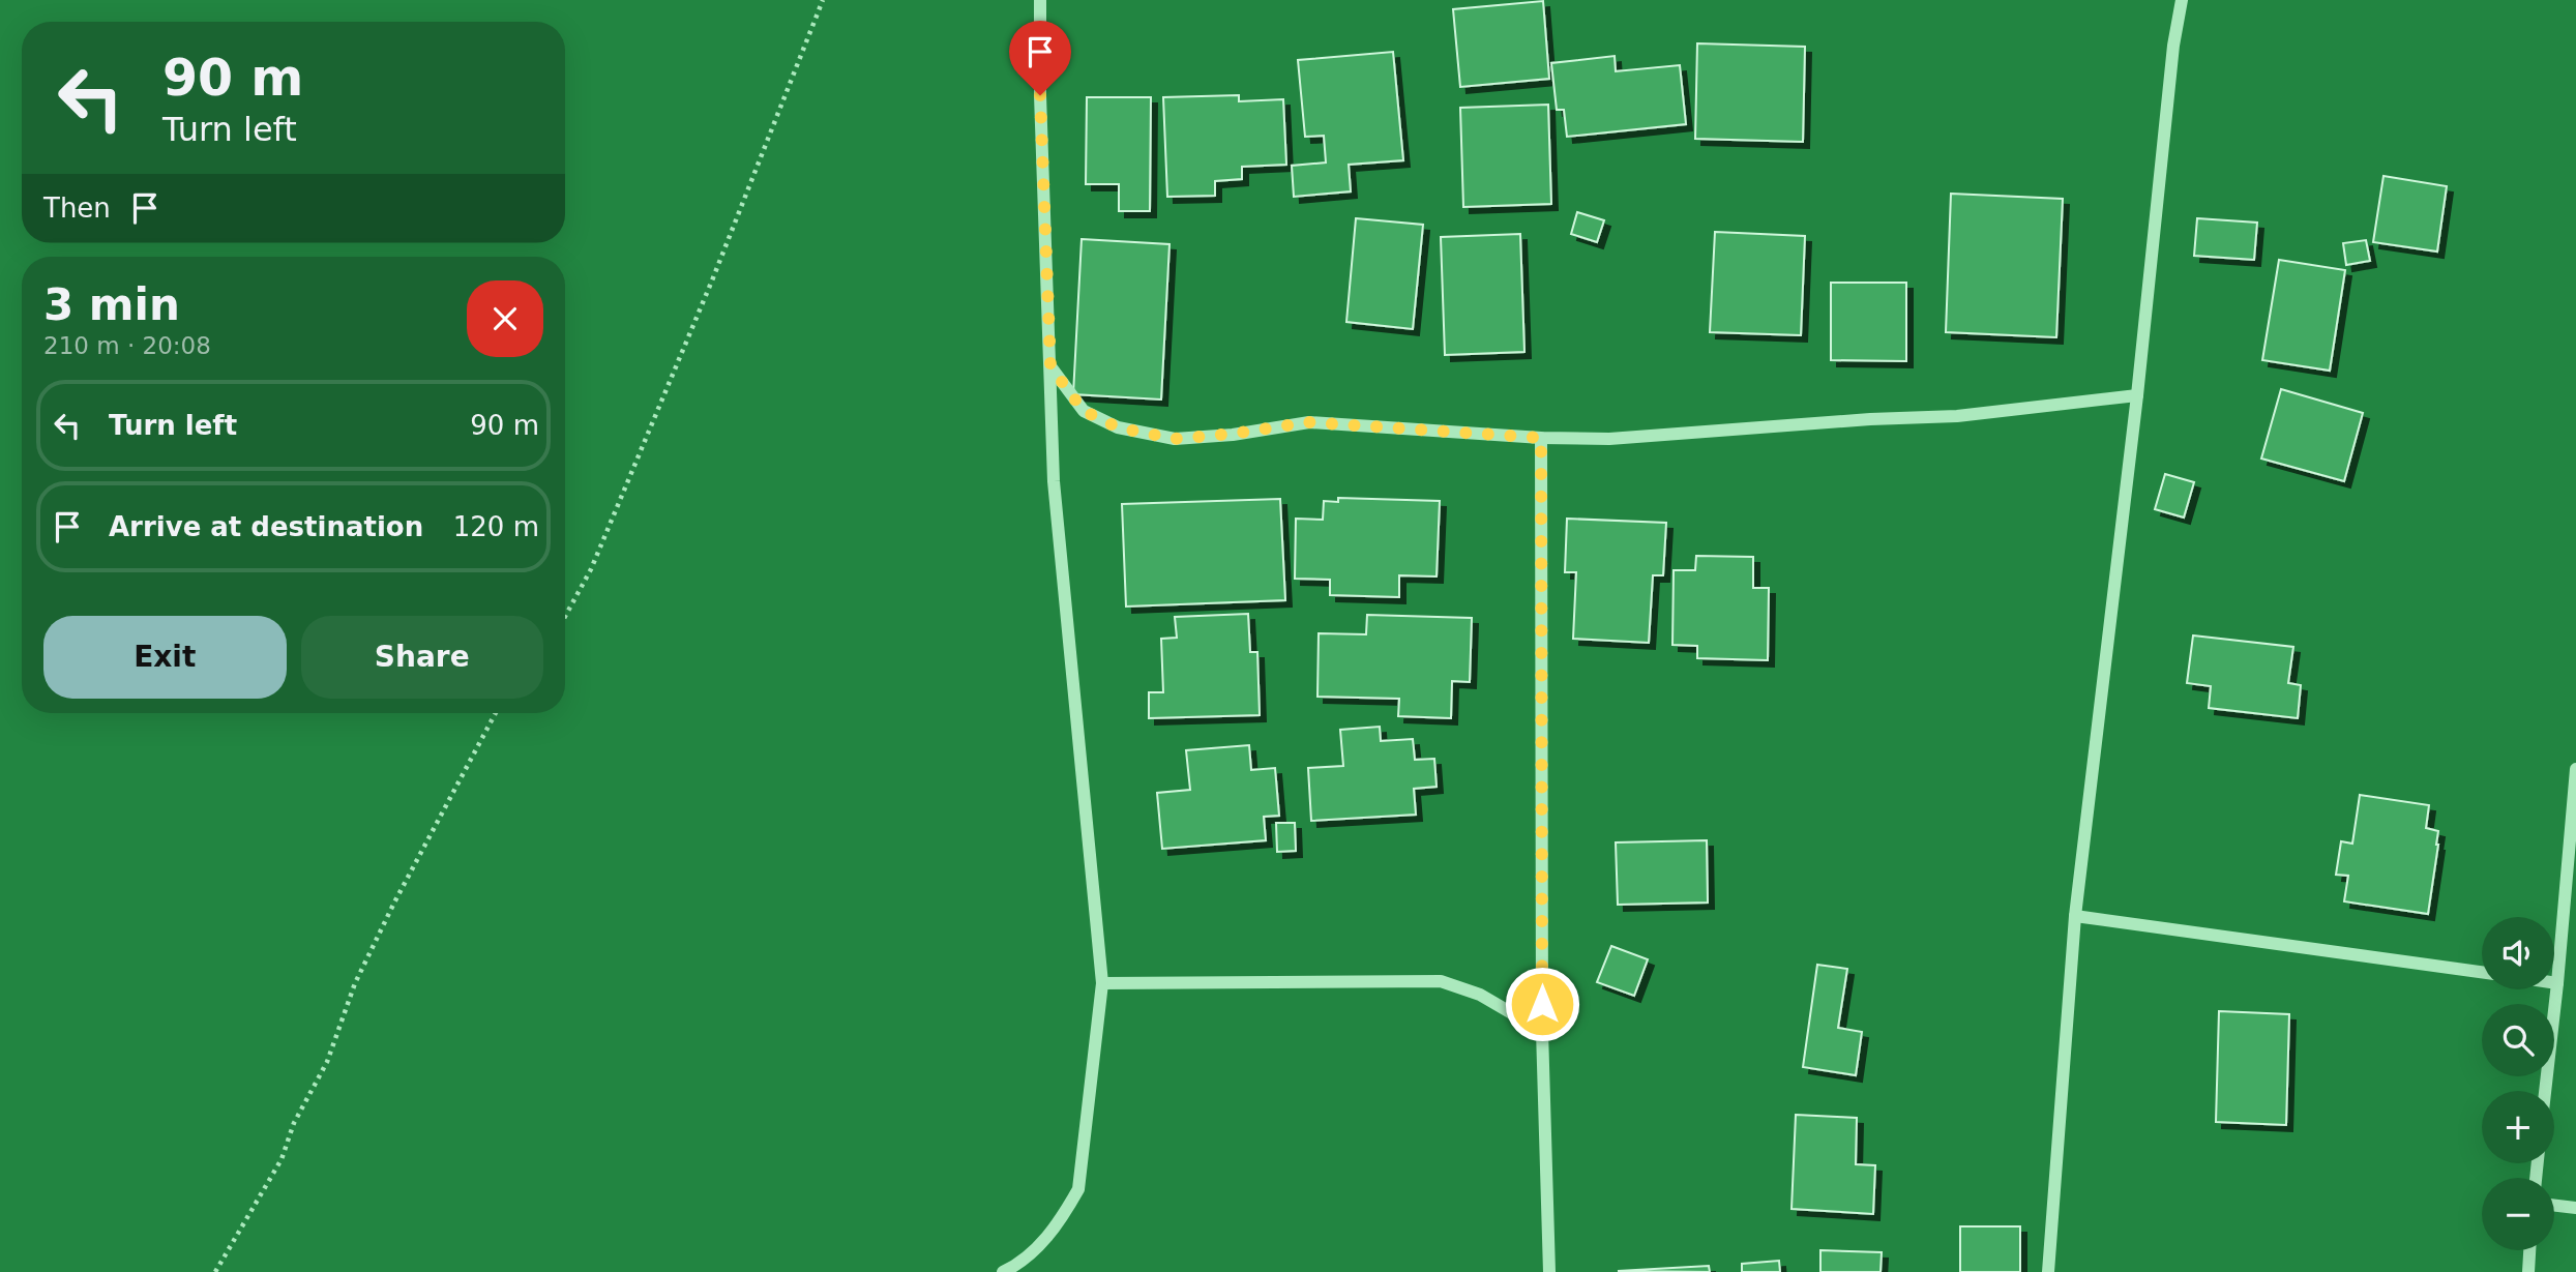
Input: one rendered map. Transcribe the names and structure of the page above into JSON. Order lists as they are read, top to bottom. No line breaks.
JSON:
{"page":{"turn":["90 m","Turn left"],"then":"Then","heading":["3 min","210 m · 20:08"],"list":[{"name":"Turn left","value":"90 m"},{"name":"Arrive at destination","value":"120 m"}],"buttons":["Exit","Share"],"map_buttons":["+","−"]}}
